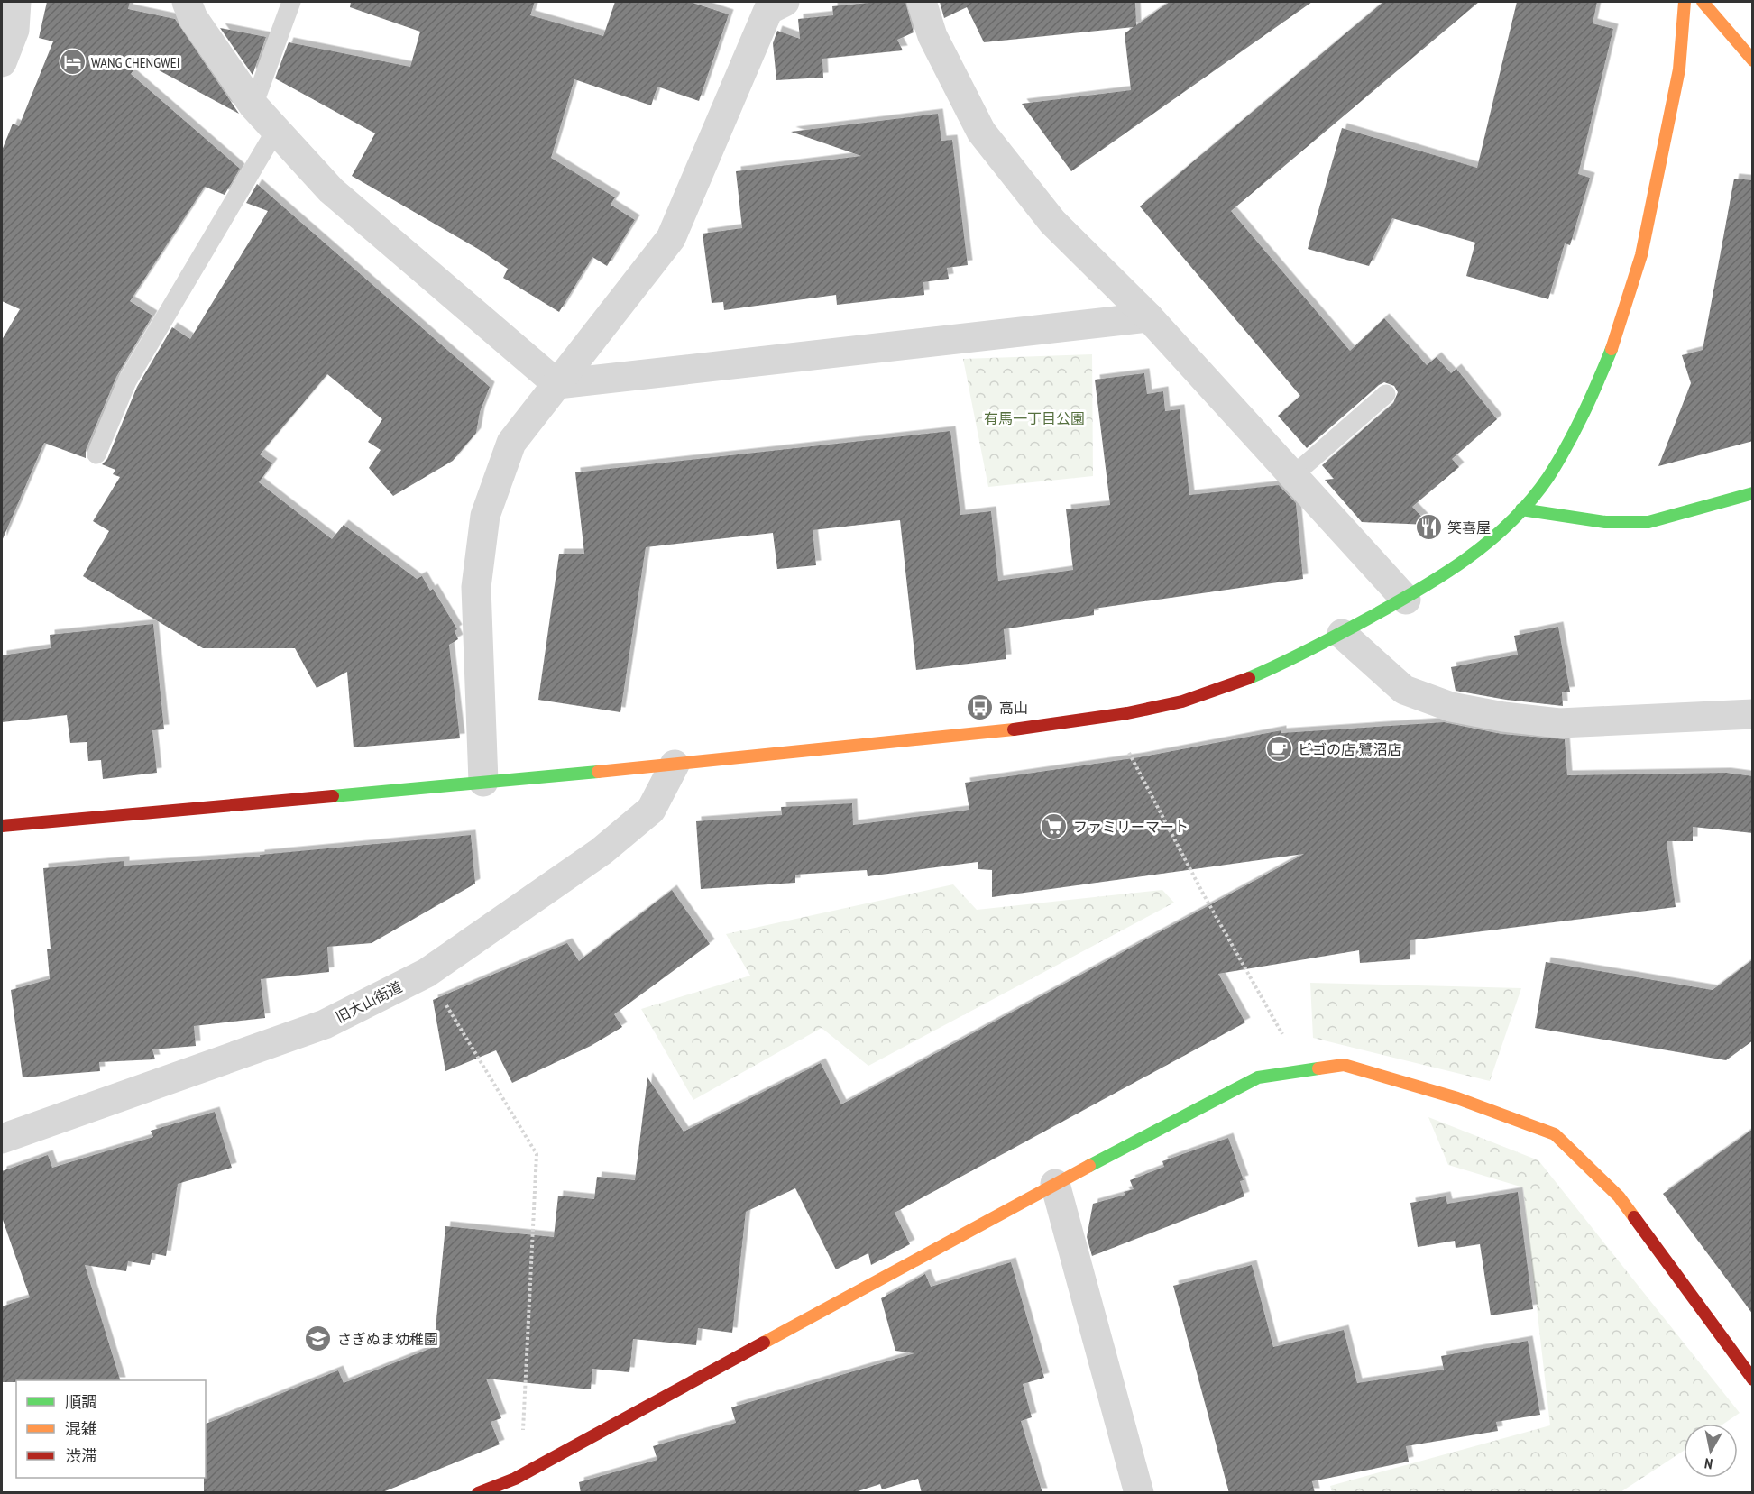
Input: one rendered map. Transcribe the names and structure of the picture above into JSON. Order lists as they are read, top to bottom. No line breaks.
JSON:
{"streets":{"street":["旧大山街道"]},"parks":["有馬一丁目公園"],"places":{"hotel":["WANG CHENGWEI"],"restaurant":["笑喜屋"],"bus stop":["高山"],"cafe":["ビゴの店 鷺沼店"],"supermarket":["ファミリーマート"],"school or university":["さぎぬま幼稚園"]},"legend":["順調","混雑","渋滞"],"north":"bottom"}
